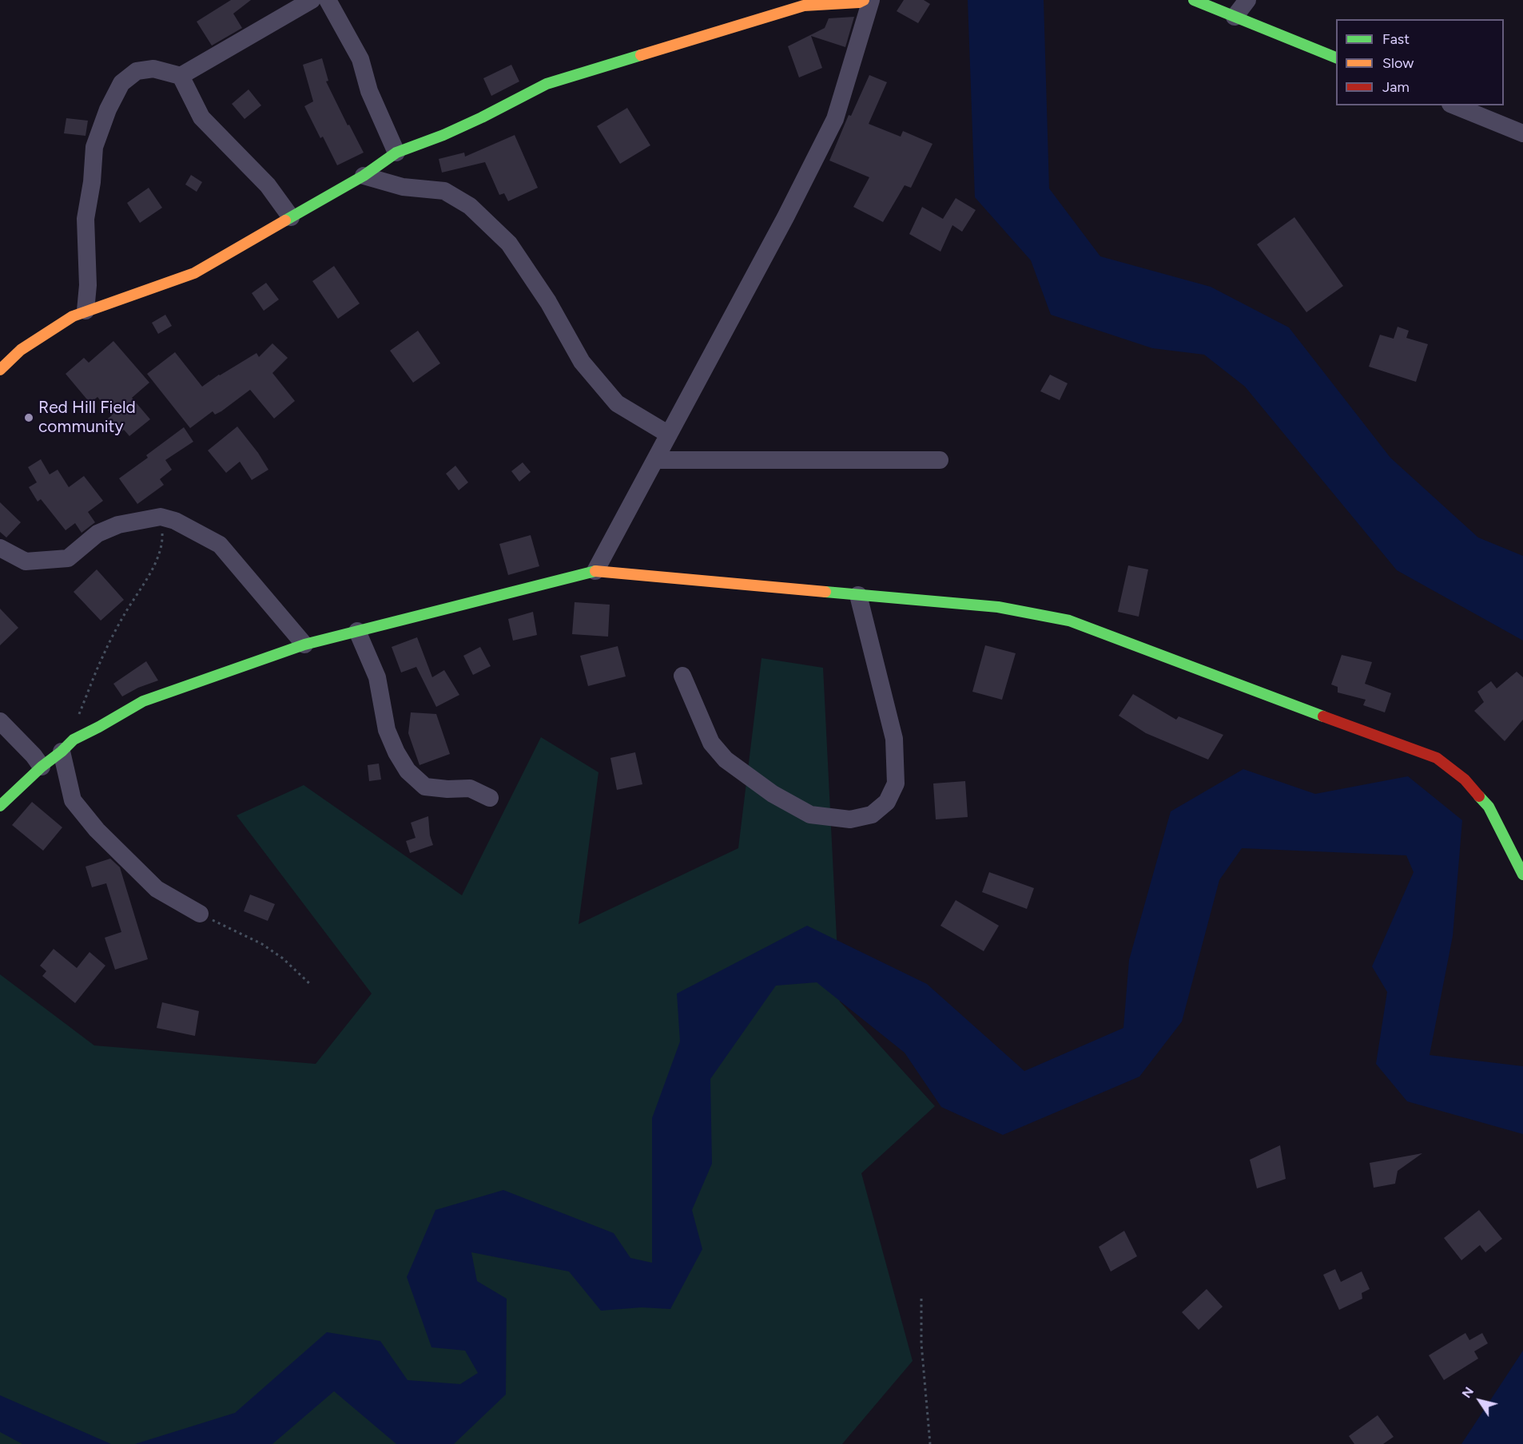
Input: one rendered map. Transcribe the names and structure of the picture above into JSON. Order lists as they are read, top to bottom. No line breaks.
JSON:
{"places":["Red Hill Field community"],"legend":["Fast","Slow","Jam"],"north":"top left"}
